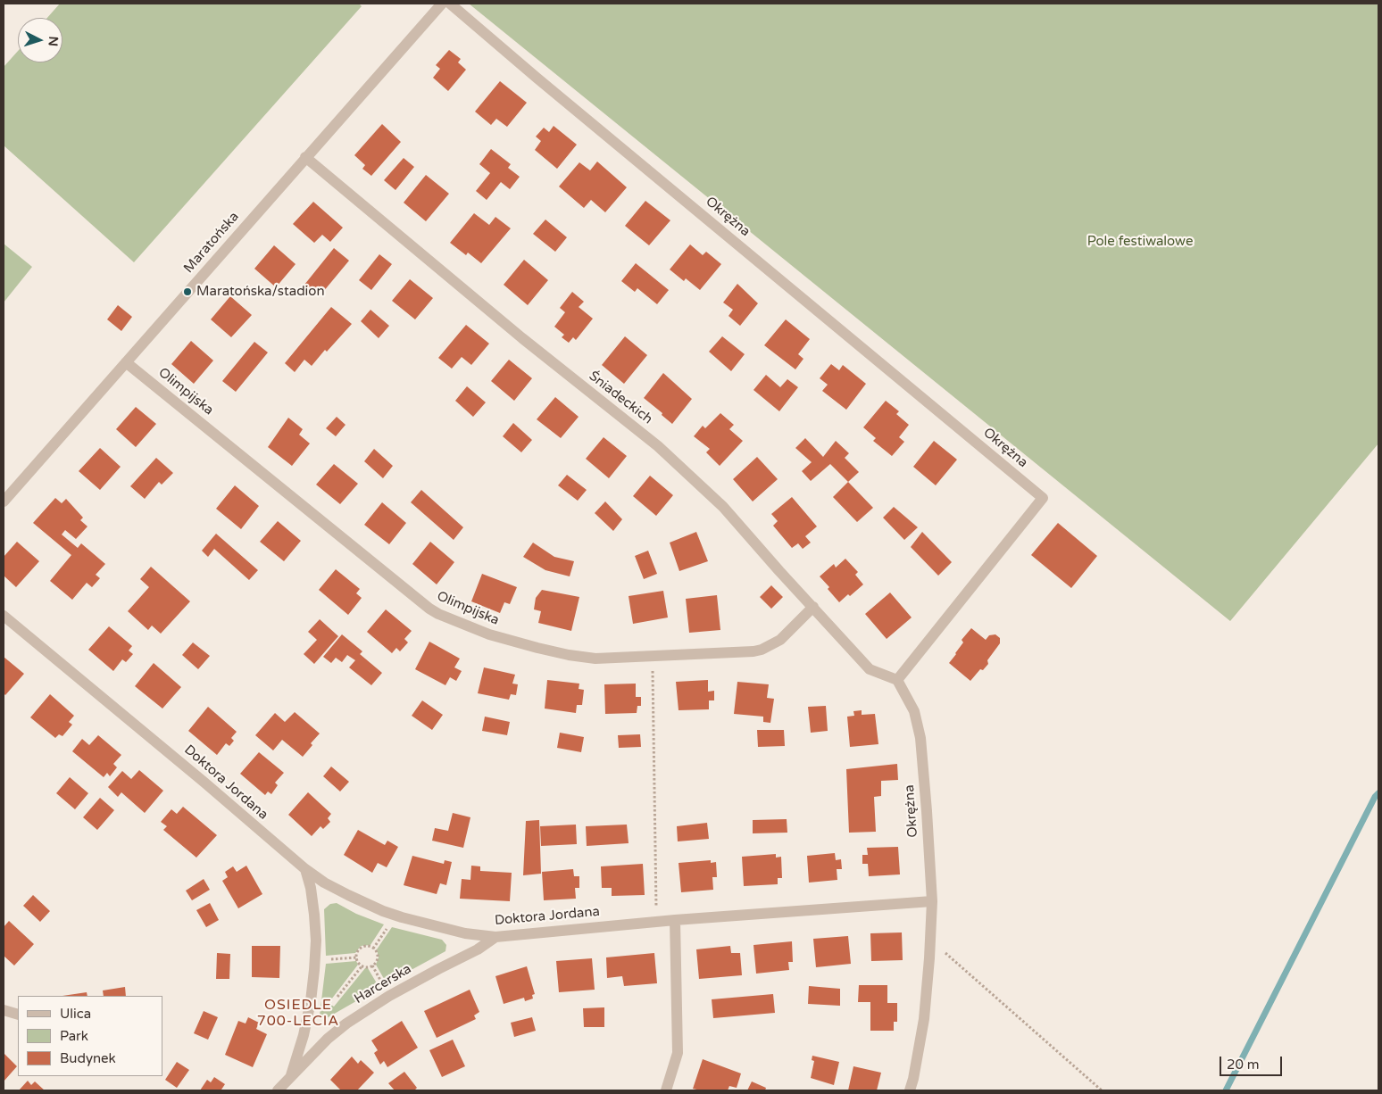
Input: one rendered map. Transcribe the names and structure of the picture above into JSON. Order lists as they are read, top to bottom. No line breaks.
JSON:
{"streets":{"street":["Okrężna","Maratońska","Olimpijska","Śniadeckich","Doktora Jordana","Harcerska"]},"crossings":[["Okrężna","Śniadeckich"],["Okrężna","Doktora Jordana"],["Maratońska","Olimpijska"],["Maratońska","Śniadeckich"],["Olimpijska","Śniadeckich"],["Doktora Jordana","Harcerska"]],"districts":["OSIEDLE 700-LECIA"],"parks":["Pole festiwalowe"],"places":["Maratońska/stadion"],"legend":["Ulica","Park","Budynek"],"scale_bar":"20 m","north":"right"}
